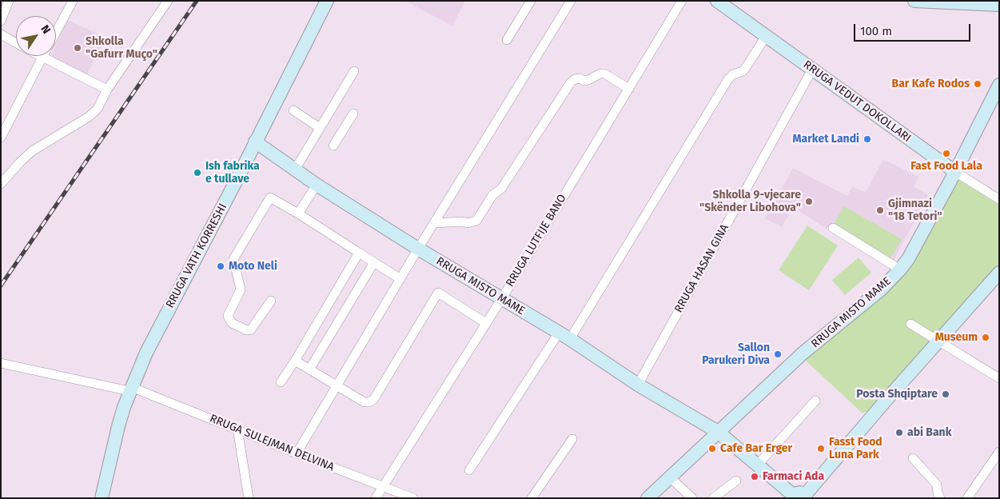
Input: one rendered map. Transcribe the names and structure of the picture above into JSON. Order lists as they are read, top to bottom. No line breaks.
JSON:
{"streets":{"main road":["RRUGA VEDUT DOKOLLARI","RRUGA VATH KORRESHI","RRUGA MISTO MAME"],"street":["RRUGA LUTFIJE BANO","RRUGA HASAN GINA","RRUGA SULEJMAN DELVINA"]},"crossings":[["RRUGA VEDUT DOKOLLARI","RRUGA HASAN GINA"],["RRUGA VEDUT DOKOLLARI","RRUGA MISTO MAME"],["RRUGA LUTFIJE BANO","RRUGA MISTO MAME"],["RRUGA LUTFIJE BANO","RRUGA SULEJMAN DELVINA"],["RRUGA VATH KORRESHI","RRUGA MISTO MAME"],["RRUGA VATH KORRESHI","RRUGA SULEJMAN DELVINA"],["RRUGA HASAN GINA","RRUGA MISTO MAME"]],"places":["Shkolla \"Gafurr Muço\"","Bar Kafe Rodos","Market Landi","Fast Food Lala","Ish fabrika e tullave","Shkolla 9-vjecare \"Skënder Libohova\"","Gjimnazi \"18 Tetori\"","Moto Neli","Museum","Sallon Parukeri Diva","Posta Shqiptare","abi Bank","Cafe Bar Erger","Fasst Food Luna Park","Farmaci Ada"],"scale_bar":"100 m","north":"top right"}
